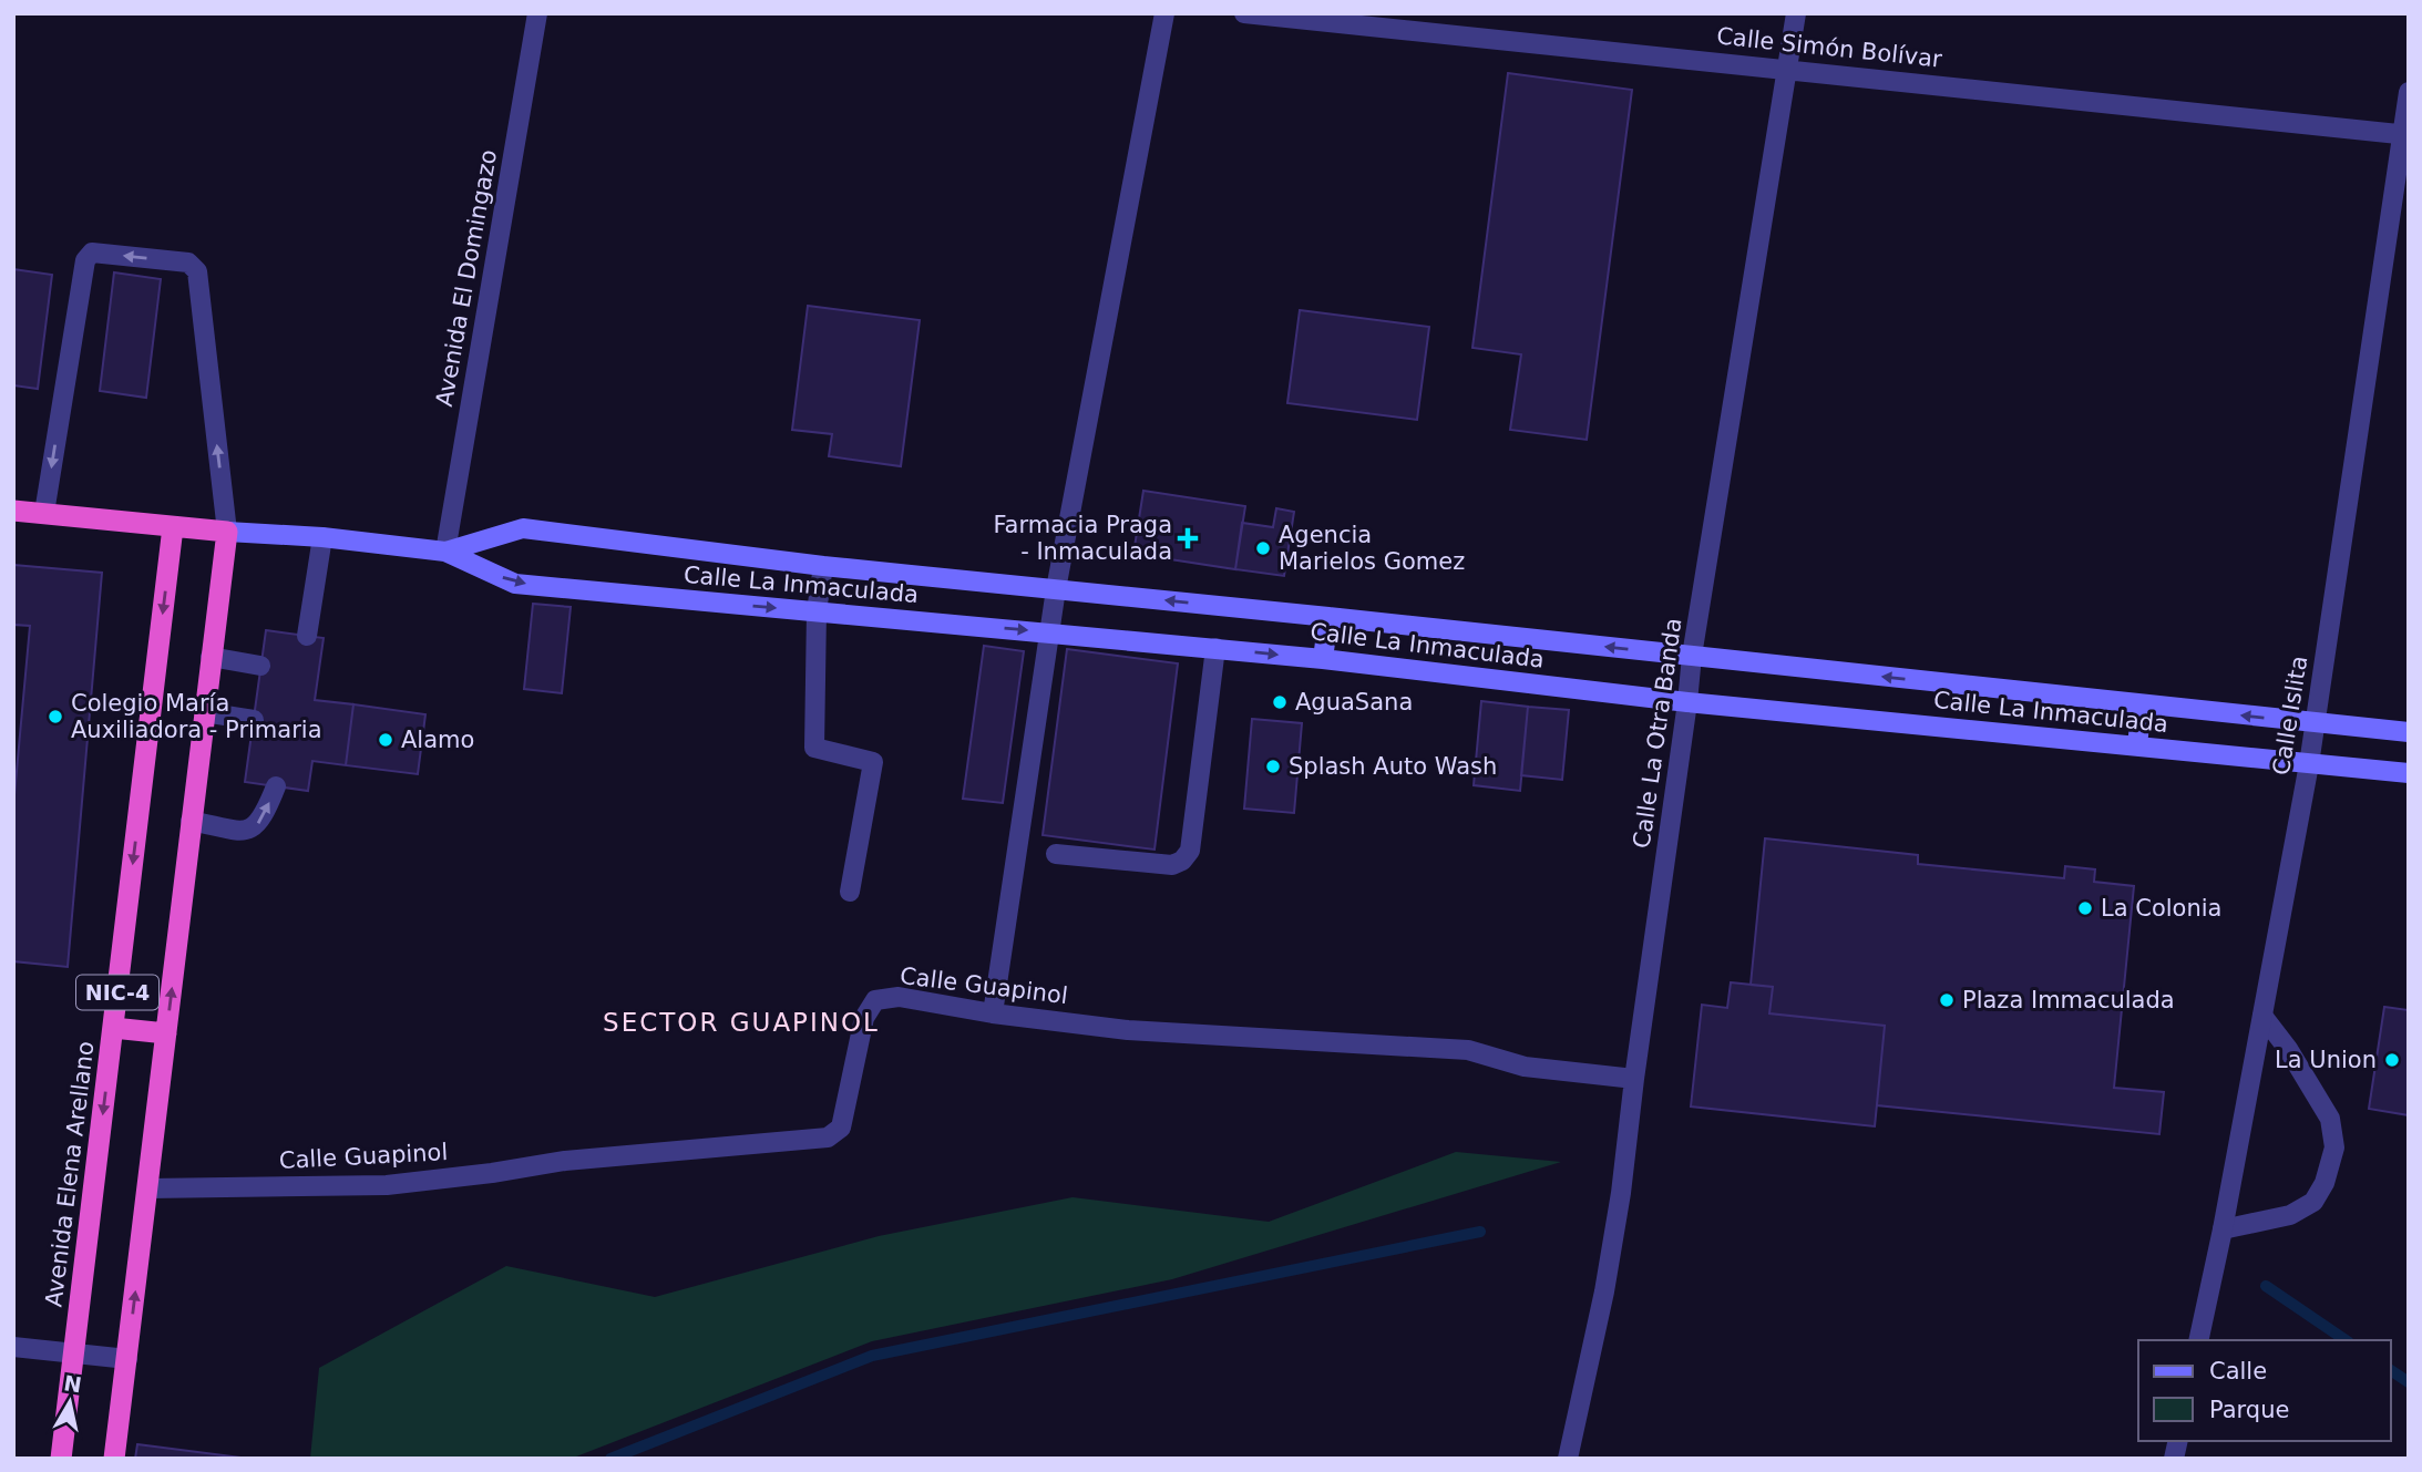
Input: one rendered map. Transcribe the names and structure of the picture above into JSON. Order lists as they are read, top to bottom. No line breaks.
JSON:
{"streets":{"highway":["NIC-4","Avenida Elena Arellano"],"main road":["Calle La Inmaculada"],"street":["Calle Simón Bolívar","Avenida El Domingazo","Calle Islita","Calle La Otra Banda","Calle Guapinol"]},"crossings":[["Calle Simón Bolívar","Calle Islita"],["Calle Simón Bolívar","Calle La Otra Banda"],["Avenida El Domingazo","Calle La Inmaculada"],["Calle La Inmaculada","Calle Islita"],["Calle La Inmaculada","Calle La Otra Banda"],["Calle La Inmaculada","NIC-4"],["Calle La Otra Banda","Calle Guapinol"],["Calle Guapinol","NIC-4"]],"districts":["SECTOR GUAPINOL"],"places":{"health":["Farmacia Praga - Inmaculada"],"other":["Agencia Marielos Gomez","AguaSana","Colegio María Auxiliadora - Primaria","Alamo","Splash Auto Wash","La Colonia","Plaza Immaculada","La Union"]},"legend":["Calle","Parque"],"north":"top"}
